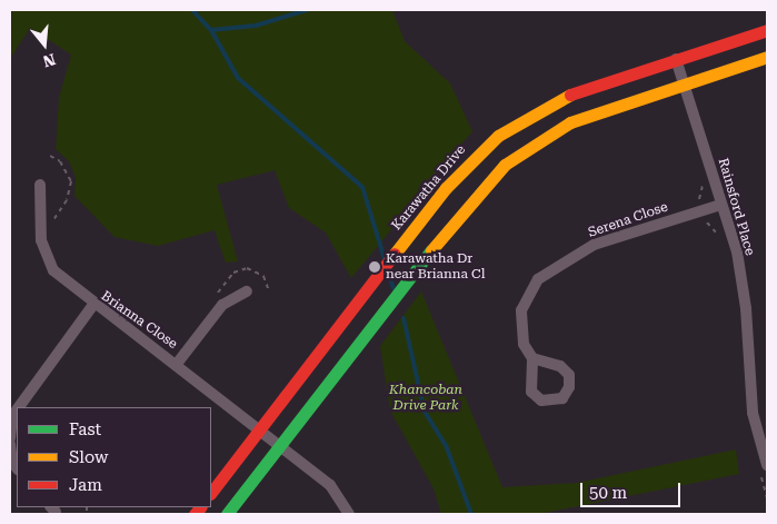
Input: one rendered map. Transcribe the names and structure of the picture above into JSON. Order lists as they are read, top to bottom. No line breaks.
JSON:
{"streets":{"main road":["Karawatha Drive"],"street":["Rainsford Place","Serena Close","Brianna Close"]},"crossings":[["Karawatha Drive","Rainsford Place"],["Karawatha Drive","Brianna Close"],["Rainsford Place","Serena Close"]],"parks":["Khancoban Drive Park"],"places":["Karawatha Dr near Brianna Cl"],"legend":["Fast","Slow","Jam"],"scale_bar":"50 m","north":"bottom"}
